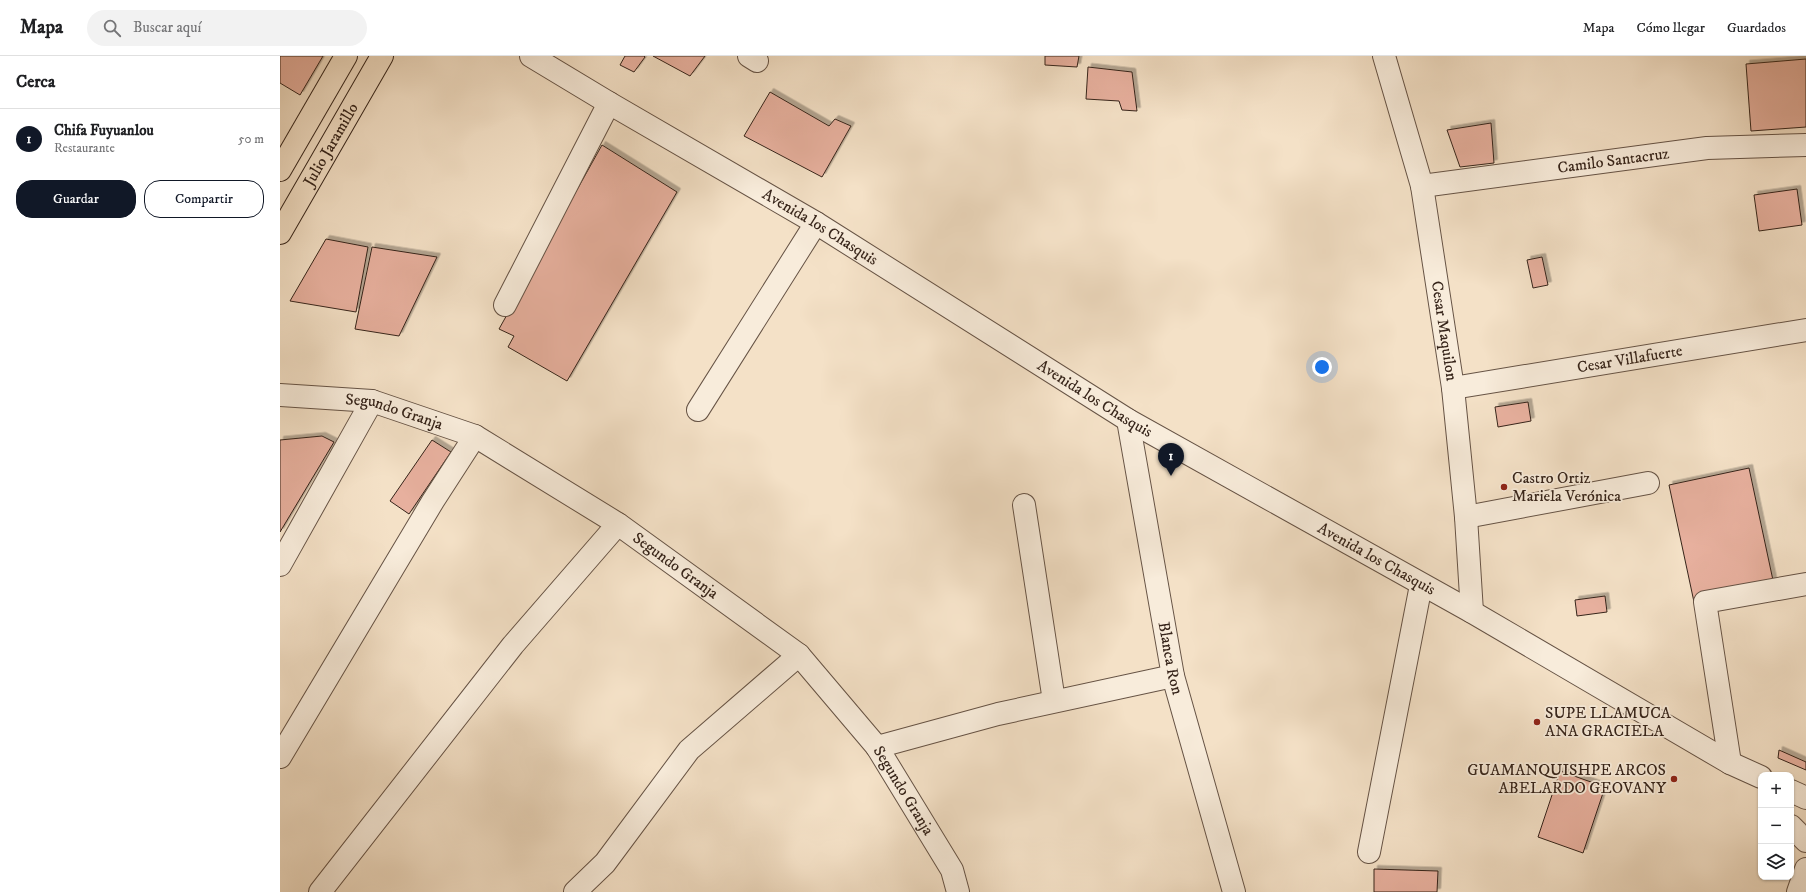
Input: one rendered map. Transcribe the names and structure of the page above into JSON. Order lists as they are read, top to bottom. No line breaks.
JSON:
{"streets":{"main road":["Julio Jaramillo"],"street":["Camilo Santacruz","Avenida los Chasquis","Cesar Maquilon","Cesar Villafuerte","Segundo Granja","Blanca Ron"]},"crossings":[["Camilo Santacruz","Cesar Maquilon"],["Avenida los Chasquis","Cesar Maquilon"],["Avenida los Chasquis","Blanca Ron"],["Cesar Maquilon","Cesar Villafuerte"]],"places":["Castro Ortiz Mariela Verónica","SUPE LLAMUCA ANA GRACIELA","GUAMANQUISHPE ARCOS ABELARDO GEOVANY"],"page":{"header":"Mapa","search":"Buscar aquí","nav":["Mapa","Cómo llegar","Guardados"],"heading":"Cerca","list":[{"mark":"1","name":"Chifa Fuyuanlou","note":"Restaurante","value":"50 m"}],"buttons":["Guardar","Compartir"],"pins":"1","map_buttons":["+","−"]}}
